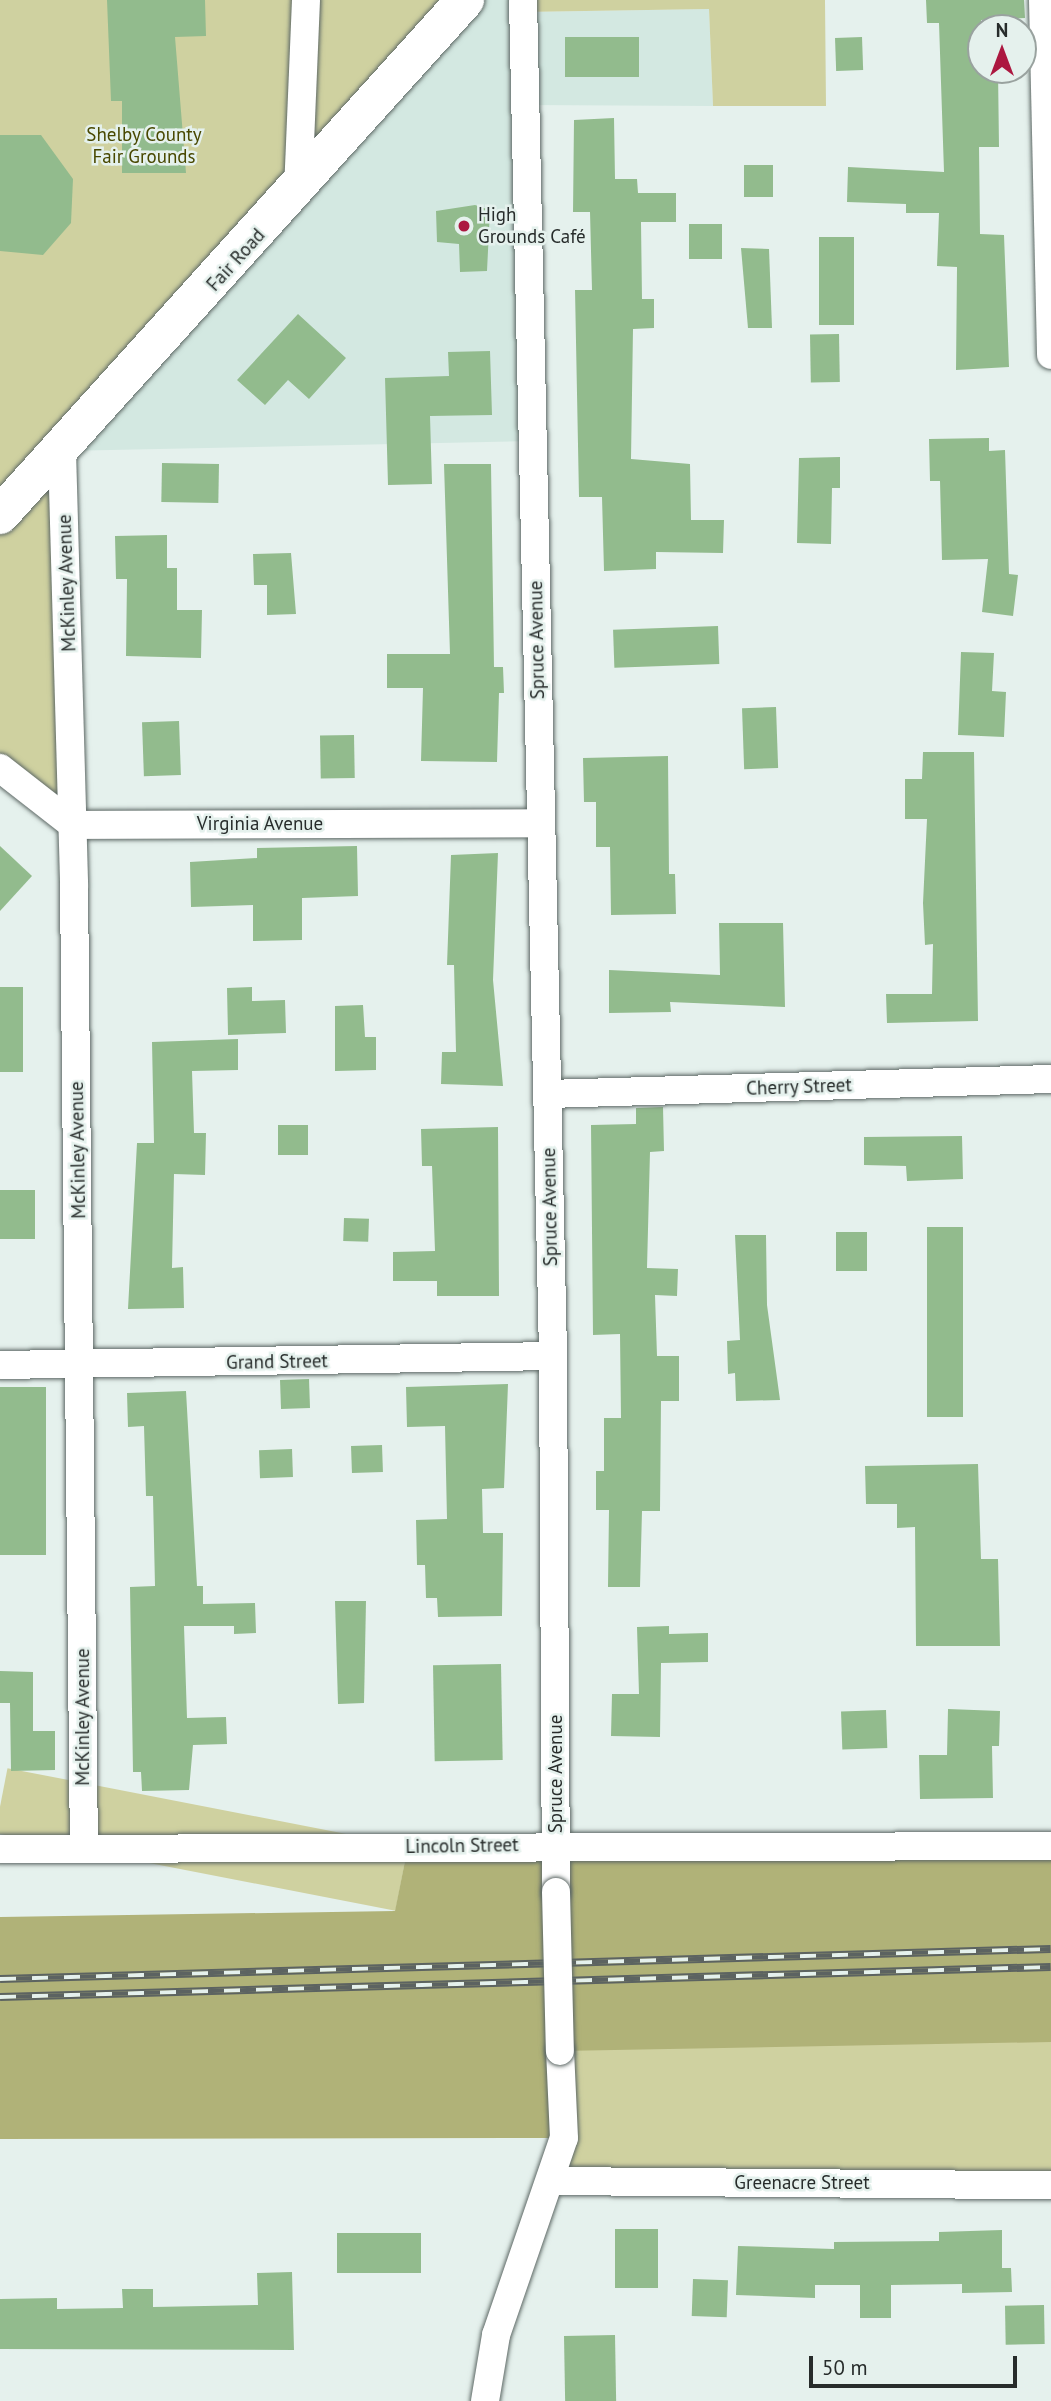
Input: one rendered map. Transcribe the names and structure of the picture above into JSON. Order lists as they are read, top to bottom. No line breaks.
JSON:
{"streets":{"main road":["Fair Road"],"street":["McKinley Avenue","Spruce Avenue","Virginia Avenue","Cherry Street","Grand Street","Lincoln Street","Greenacre Street"]},"crossings":[["Fair Road","McKinley Avenue"],["McKinley Avenue","Virginia Avenue"],["McKinley Avenue","Grand Street"],["McKinley Avenue","Lincoln Street"],["Spruce Avenue","Virginia Avenue"],["Spruce Avenue","Cherry Street"],["Spruce Avenue","Grand Street"],["Spruce Avenue","Lincoln Street"],["Spruce Avenue","Greenacre Street"]],"parks":["Shelby County Fair Grounds"],"places":["High Grounds Café"],"scale_bar":"50 m","north":"top"}
